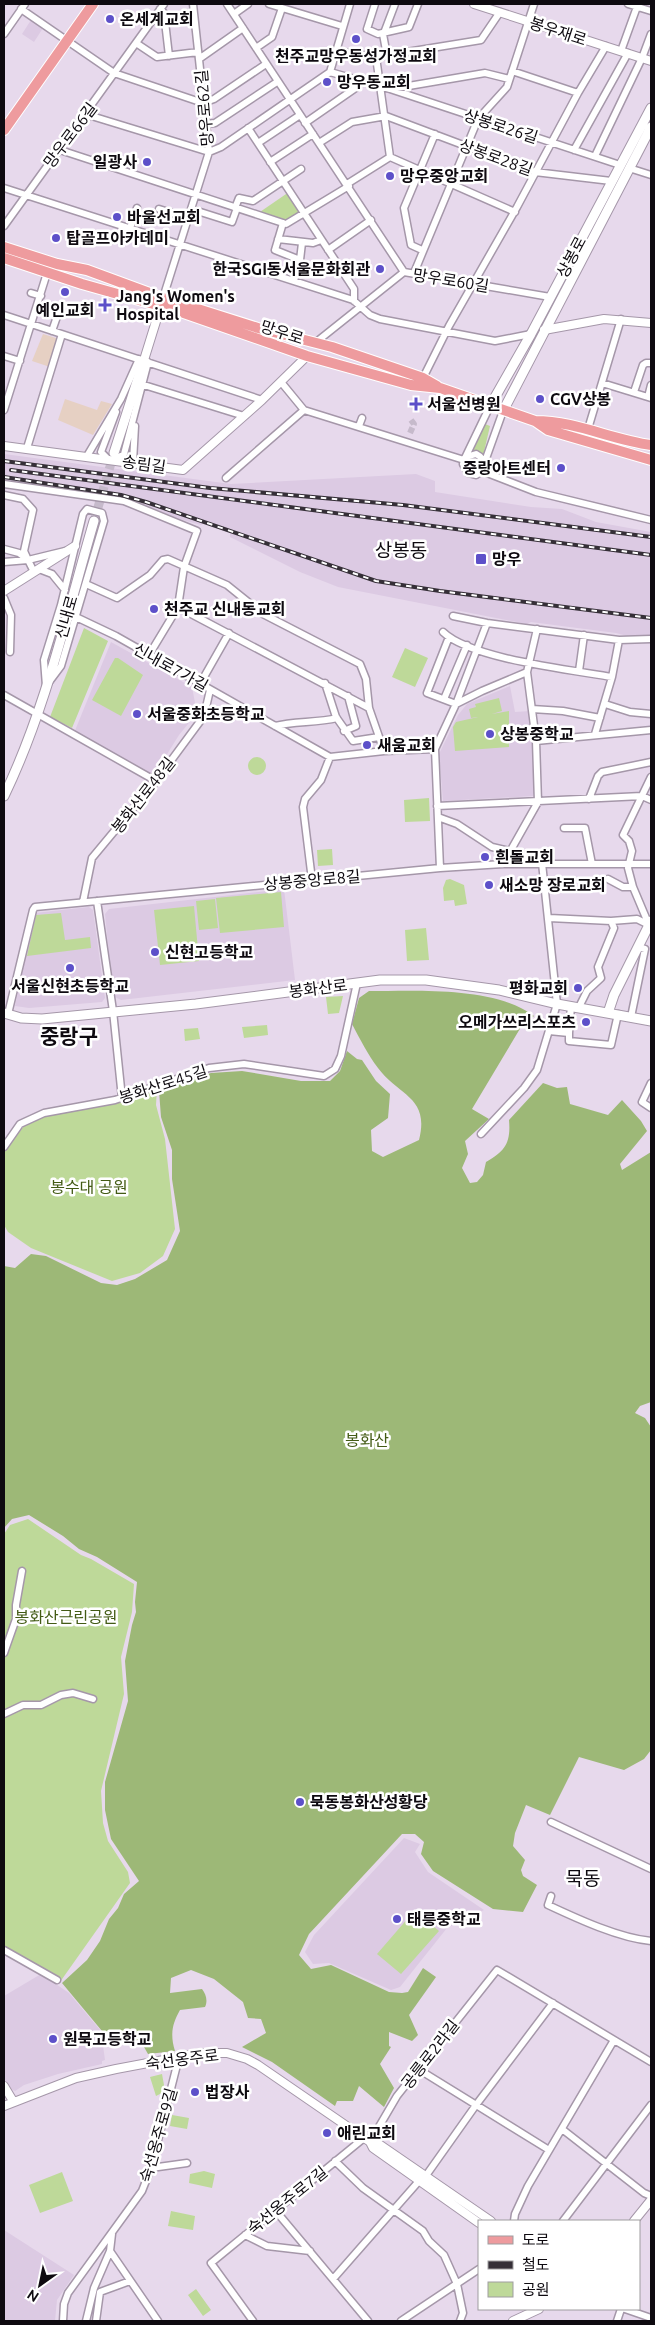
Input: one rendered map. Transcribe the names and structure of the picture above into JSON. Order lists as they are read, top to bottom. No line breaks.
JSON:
{"streets":{"main road":["상봉로","망우로","신내로","봉화산로"],"street":["봉우재로","망우로62길","상봉로26길","망우로66길","상봉로28길","망우로60길","송림길","신내로7가길","봉화산로48길","상봉중앙로8길","봉화산로45길","공릉로2라길","숙선옹주로","숙선옹주로9길","숙선옹주로7길"]},"crossings":[["망우로62길","망우로"],["상봉로26길","상봉로"],["상봉로28길","상봉로"],["상봉로","망우로60길"],["상봉로","망우로"],["망우로60길","망우로"],["망우로","송림길"],["신내로7가길","봉화산로48길"],["봉화산로48길","상봉중앙로8길"],["상봉중앙로8길","봉화산로"],["봉화산로","봉화산로45길"],["공릉로2라길","숙선옹주로"],["공릉로2라길","숙선옹주로7길"],["숙선옹주로","숙선옹주로9길"],["숙선옹주로","숙선옹주로7길"]],"districts":["상봉동","중랑구","묵동"],"parks":["봉수대 공원","봉화산","봉화산근린공원"],"places":{"other":["온세계교회","천주교망우동성가정교회","망우동교회","일광사","망우중앙교회","바울선교회","탑골프아카데미","한국SGI동서울문화회관","예인교회","CGV상봉","중랑아트센터","천주교 신내동교회","서울중화초등학교","상봉중학교","새움교회","흰돌교회","새소망 장로교회","신현고등학교","서울신현초등학교","평화교회","오메가쓰리스포츠","묵동봉화산성황당","태릉중학교","원묵고등학교","법장사","애린교회"],"health":["Jang's Women's Hospital","서울선병원"],"transit":["망우"]},"legend":["도로","철도","공원"],"north":"bottom left"}
